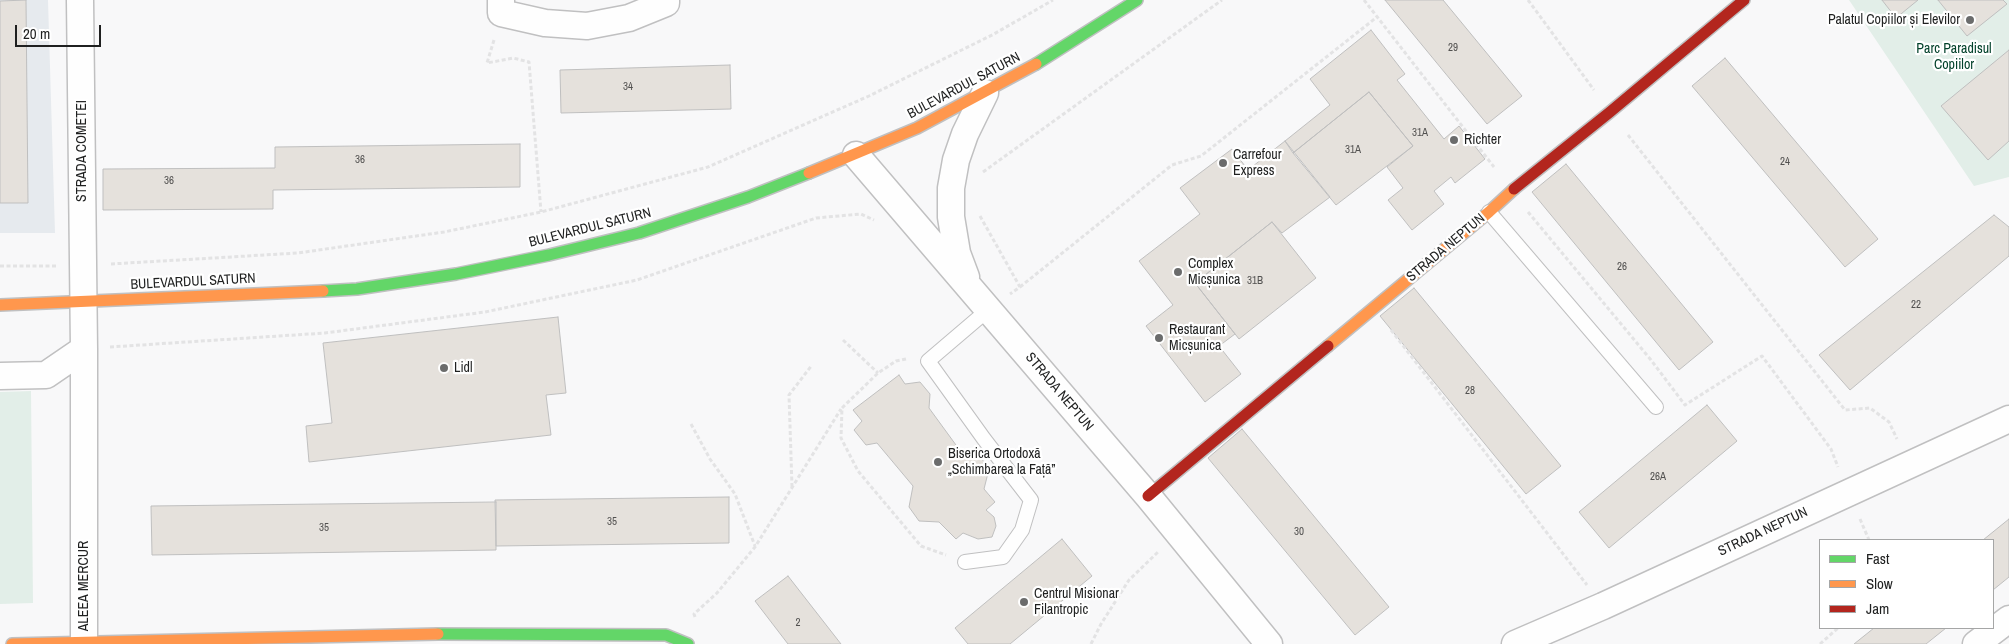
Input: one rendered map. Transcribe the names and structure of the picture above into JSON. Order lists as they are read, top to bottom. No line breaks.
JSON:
{"streets":{"street":["BULEVARDUL SATURN","STRADA COMETEI","STRADA NEPTUN","ALEEA MERCUR"]},"crossings":[["BULEVARDUL SATURN","STRADA COMETEI"],["BULEVARDUL SATURN","STRADA NEPTUN"],["STRADA COMETEI","ALEEA MERCUR"]],"parks":["Parc Paradisul Copiilor"],"places":["Palatul Copiilor și Elevilor","Richter","Carrefour Express","Complex Micșunica","Restaurant Micșunica","Lidl","Biserica Ortodoxă „Schimbarea la Față”","Centrul Misionar Filantropic"],"house_numbers":["29","34","31A","31A","36","24","36","26","31B","22","28","26A","35","35","30","2"],"legend":["Fast","Slow","Jam"],"scale_bar":"20 m"}
